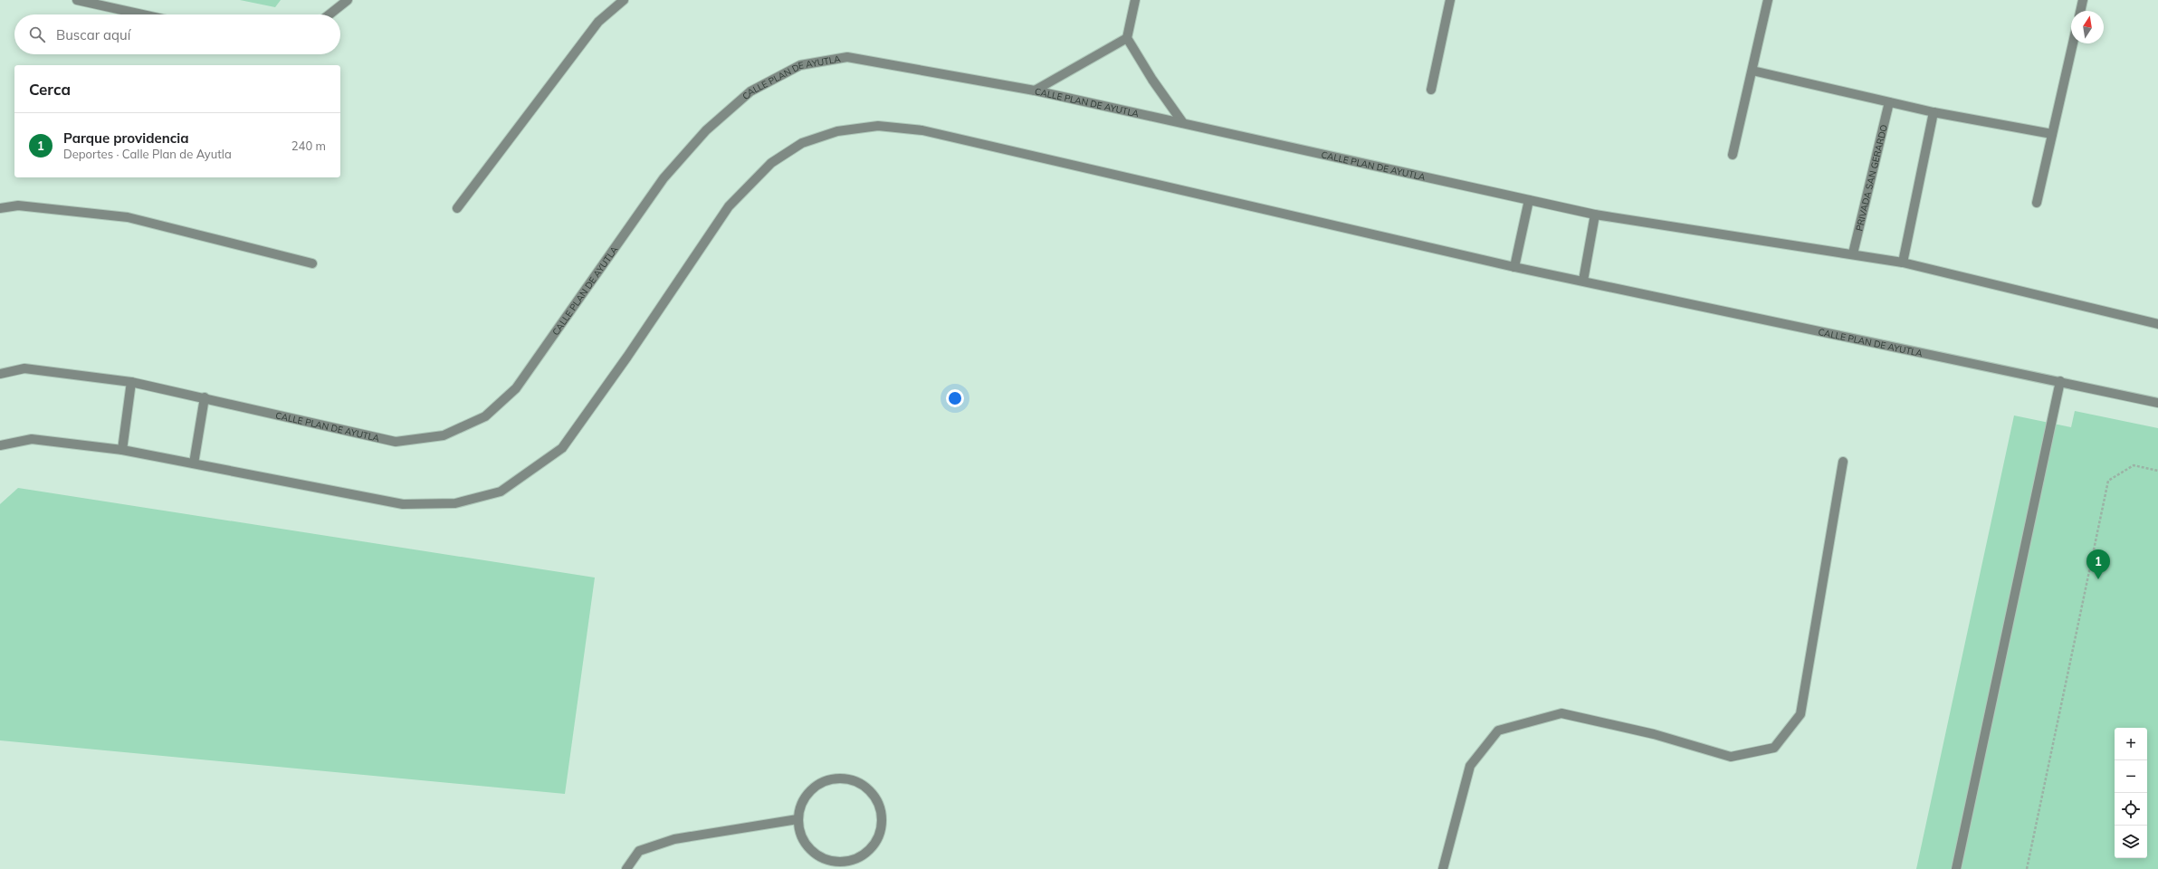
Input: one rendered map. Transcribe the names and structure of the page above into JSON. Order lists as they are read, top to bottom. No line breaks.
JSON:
{"streets":{"street":["CALLE PLAN DE AYUTLA","PRIVADA SAN GERARDO"]},"crossings":[["CALLE PLAN DE AYUTLA","PRIVADA SAN GERARDO"]],"north":"top","page":{"search":"Buscar aquí","heading":"Cerca","list":[{"mark":"1","name":"Parque providencia","note":"Deportes · Calle Plan de Ayutla","value":"240 m"}],"pins":"1","map_buttons":["+","−"]}}
